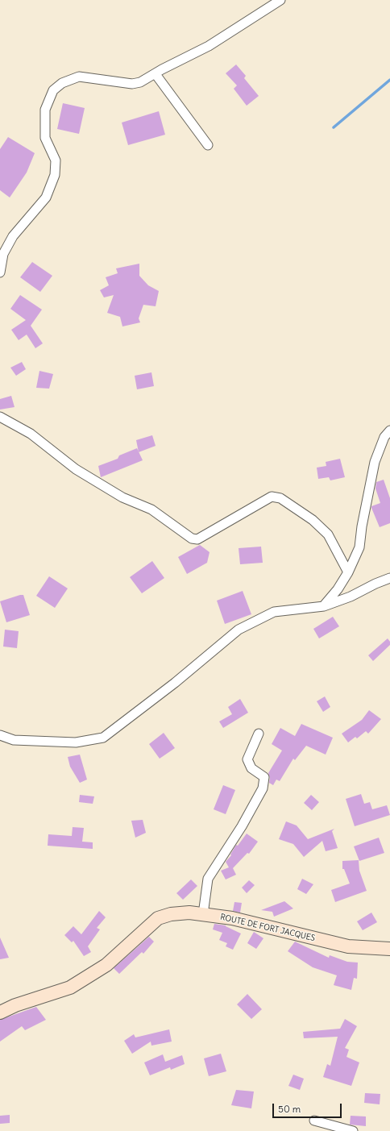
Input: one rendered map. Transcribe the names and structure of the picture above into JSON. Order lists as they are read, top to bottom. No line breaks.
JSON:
{"streets":{"street":["ROUTE DE FORT JACQUES"]},"scale_bar":"50 m"}
